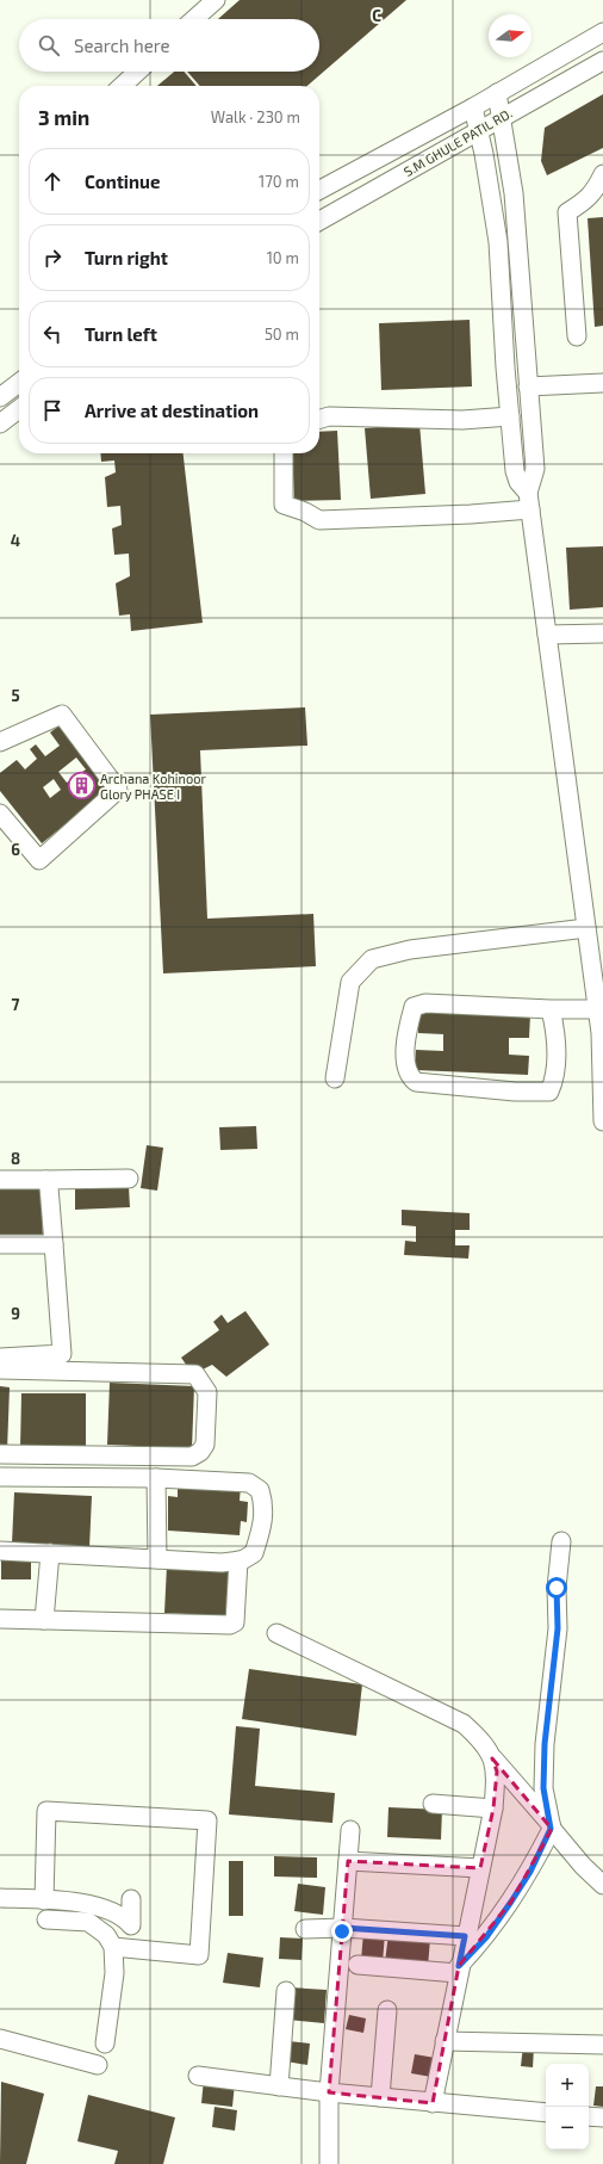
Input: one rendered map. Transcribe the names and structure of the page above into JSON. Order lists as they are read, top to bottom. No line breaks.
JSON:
{"streets":{"street":["S.M GHULE PATIL RD."]},"places":{"building":["Archana Kohinoor Glory PHASE I"]},"north":"right","page":{"search":"Search here","heading":["3 min","Walk · 230 m"],"list":[["Continue","170 m"],["Turn right","10 m"],["Turn left","50 m"],"Arrive at destination"],"map_buttons":["+","−"]},"grid":{"columns":["C"],"rows":["4","5","6","7","8","9"]}}
